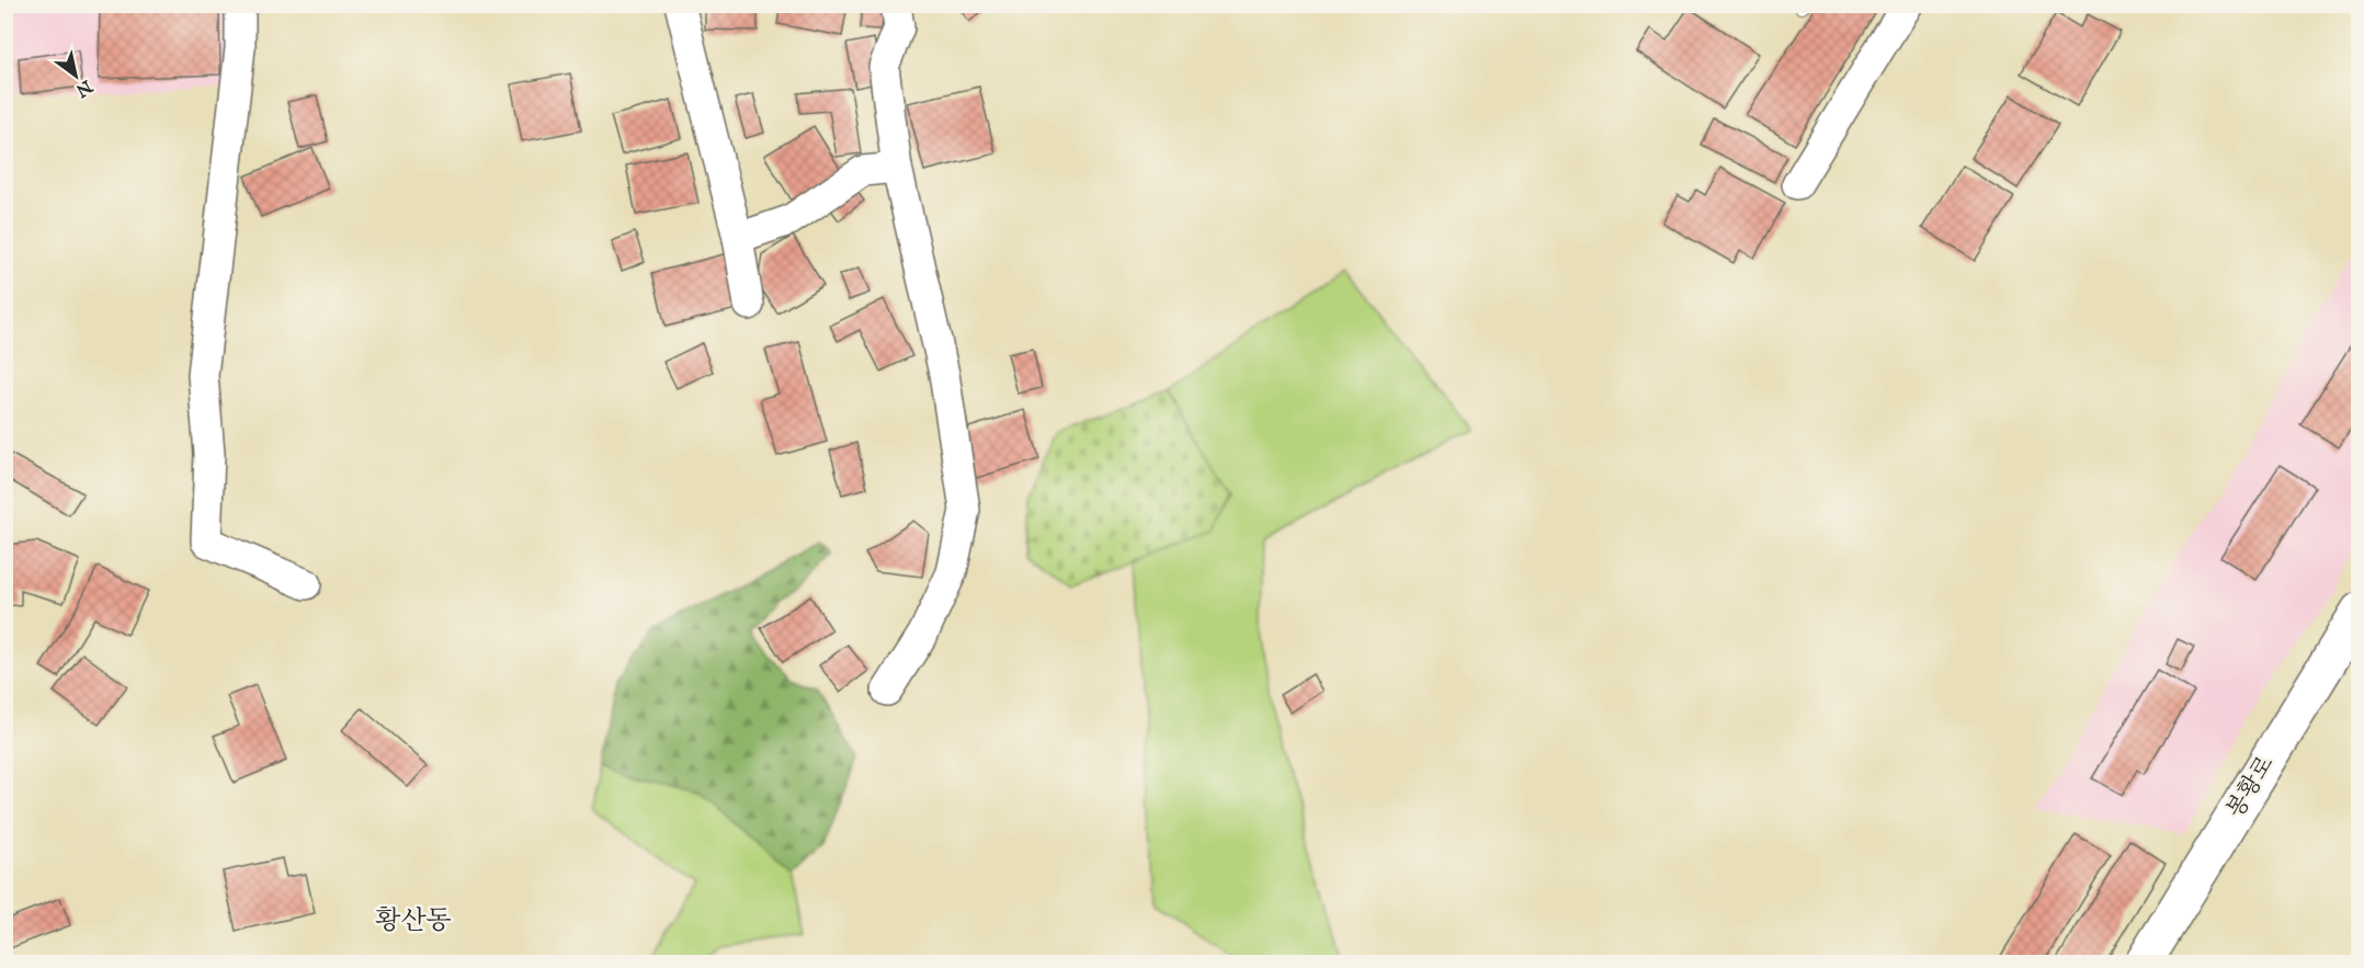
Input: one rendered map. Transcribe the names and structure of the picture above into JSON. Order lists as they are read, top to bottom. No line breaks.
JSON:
{"streets":{"street":["봉황로"]},"districts":["황산동"],"north":"bottom right"}
